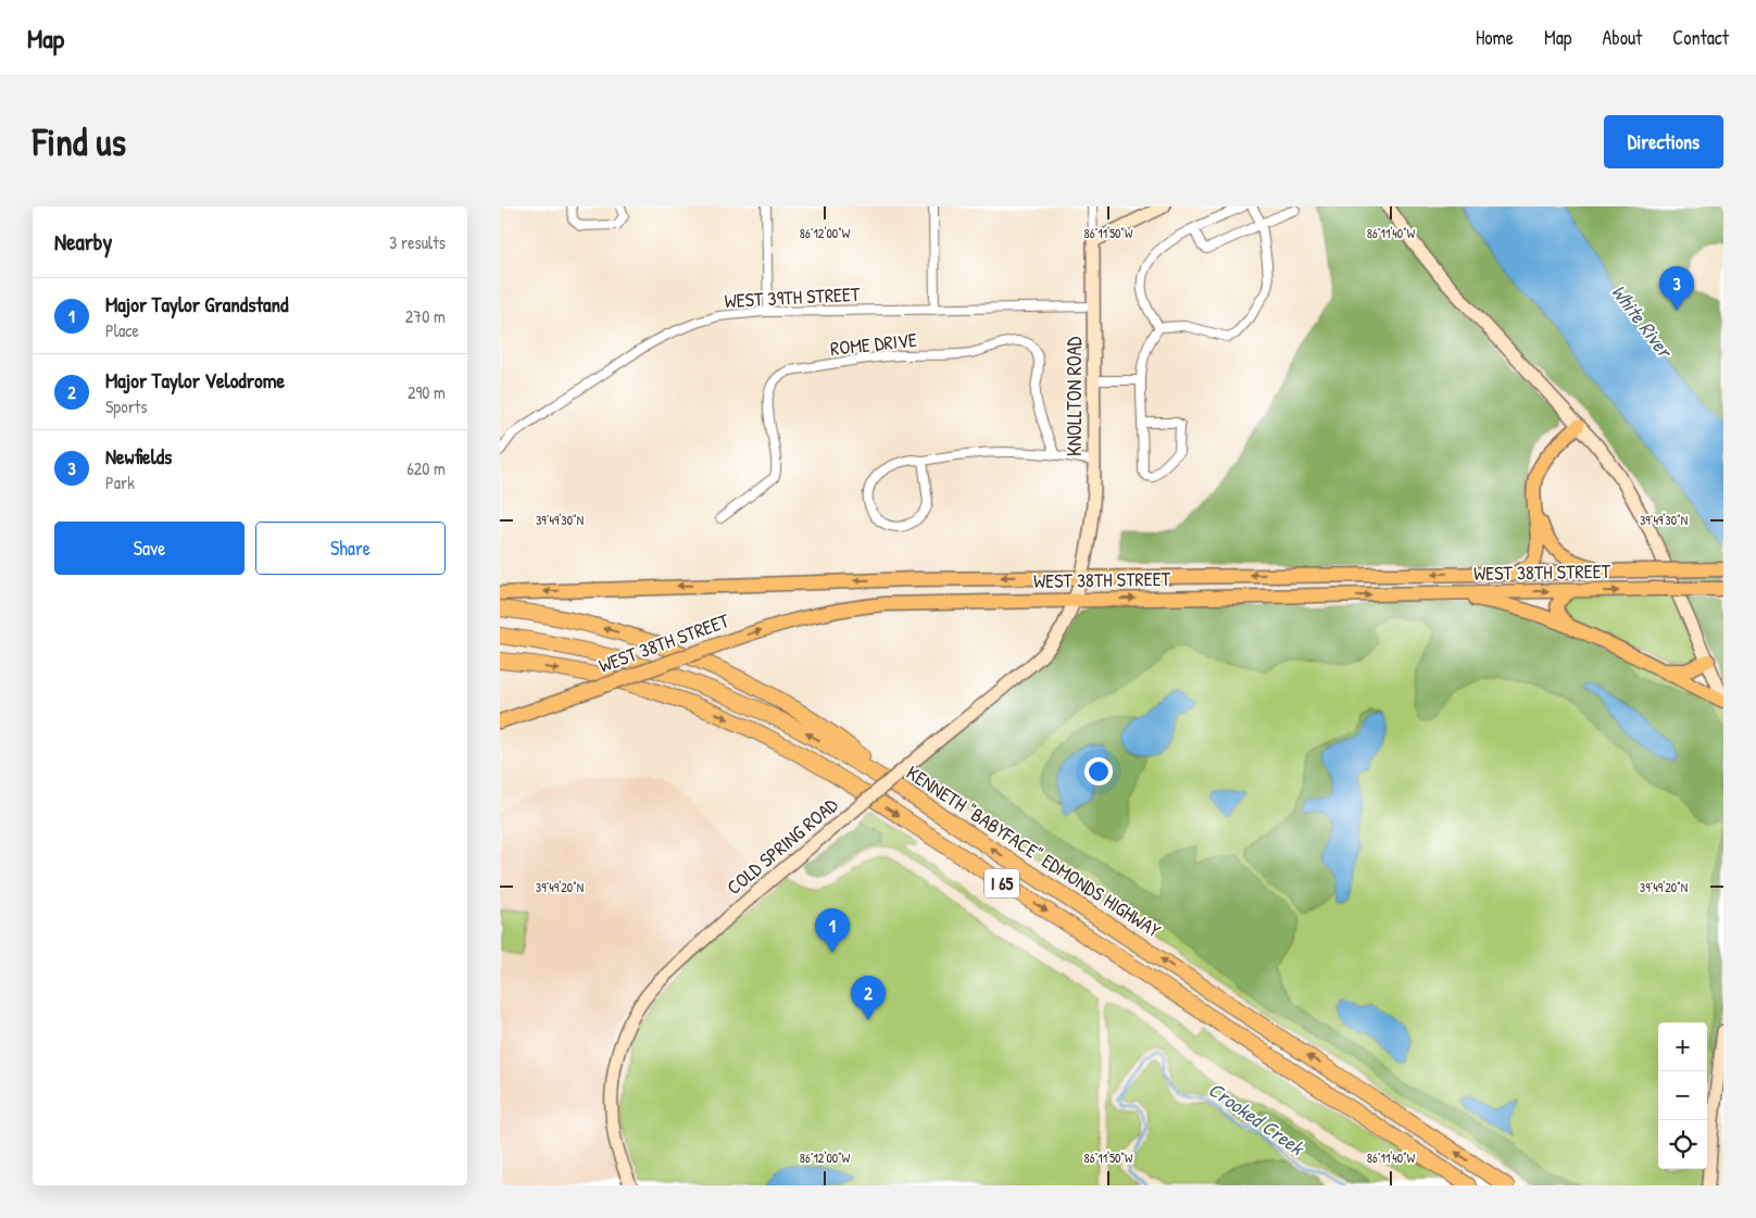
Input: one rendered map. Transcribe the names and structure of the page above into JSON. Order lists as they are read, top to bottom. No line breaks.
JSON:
{"streets":{"highway":["KENNETH \"BABYFACE\" EDMONDS HIGHWAY","I 65"],"main road":["WEST 38TH STREET"],"street":["WEST 39TH STREET","ROME DRIVE","KNOLLTON ROAD","COLD SPRING ROAD"]},"crossings":[["WEST 39TH STREET","KNOLLTON ROAD"],["KNOLLTON ROAD","WEST 38TH STREET"],["KNOLLTON ROAD","COLD SPRING ROAD"],["WEST 38TH STREET","COLD SPRING ROAD"]],"water":["White River","Crooked Creek"],"page":{"header":"Map","nav":["Home","Map","About","Contact"],"buttons":["Directions",["Save","Share"]],"title":"Find us","heading":["Nearby","3 results"],"pins":["3","1","2"],"list":[{"mark":"1","name":"Major Taylor Grandstand","note":"Place","value":"270 m"},{"mark":"2","name":"Major Taylor Velodrome","note":"Sports","value":"290 m"},{"mark":"3","name":"Newfields","note":"Park","value":"620 m"}],"map_buttons":["+","−"]},"coordinates":["86°12'00\"W","86°11'50\"W","86°11'40\"W","39°49'30\"N","39°49'20\"N"]}
